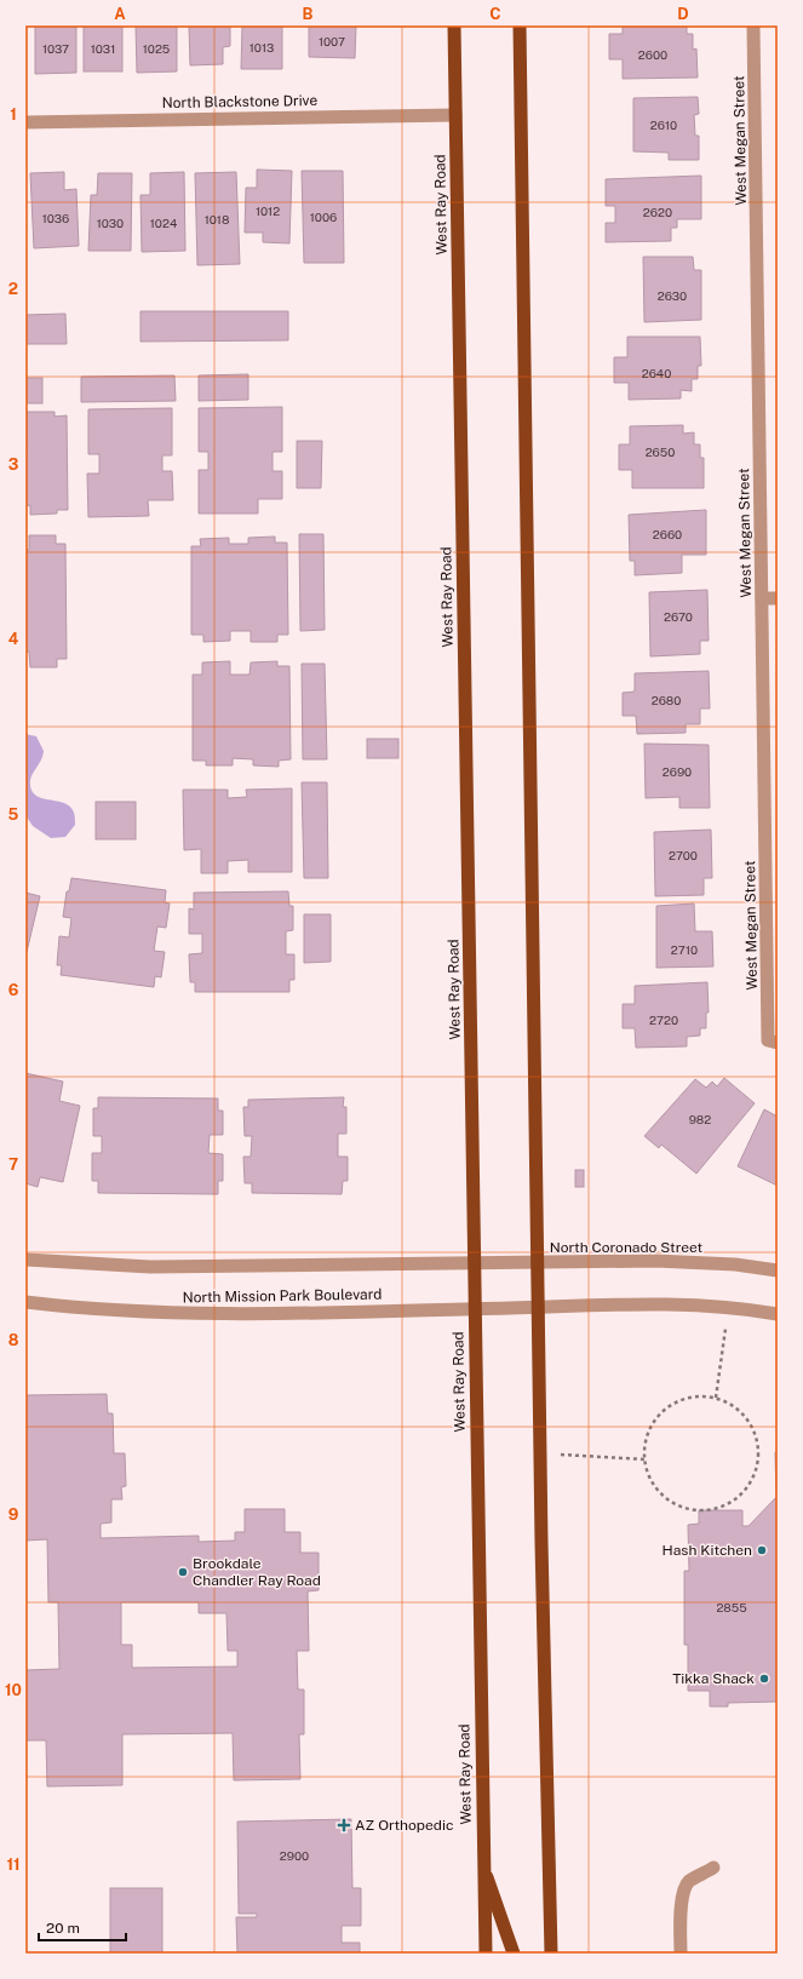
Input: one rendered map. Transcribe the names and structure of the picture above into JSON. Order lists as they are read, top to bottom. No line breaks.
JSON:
{"streets":{"main road":["West Ray Road"],"street":["North Blackstone Drive","West Megan Street","North Coronado Street","North Mission Park Boulevard"]},"crossings":[["North Blackstone Drive","West Ray Road"],["West Ray Road","North Coronado Street"],["West Ray Road","North Mission Park Boulevard"],["North Coronado Street","North Mission Park Boulevard"]],"places":{"other":["Hash Kitchen","Brookdale Chandler Ray Road","Tikka Shack"],"health":["AZ Orthopedic"]},"house_numbers":["1007","1013","1037","1031","1025","2600","2610","1012","2620","1006","1036","1018","1030","1024","2630","2640","2650","2660","2670","2680","2690","2700","2710","2720","982","2855","2900"],"scale_bar":"20 m","grid":{"columns":["A","B","C","D"],"rows":["1","2","3","4","5","6","7","8","9","10","11"]}}
